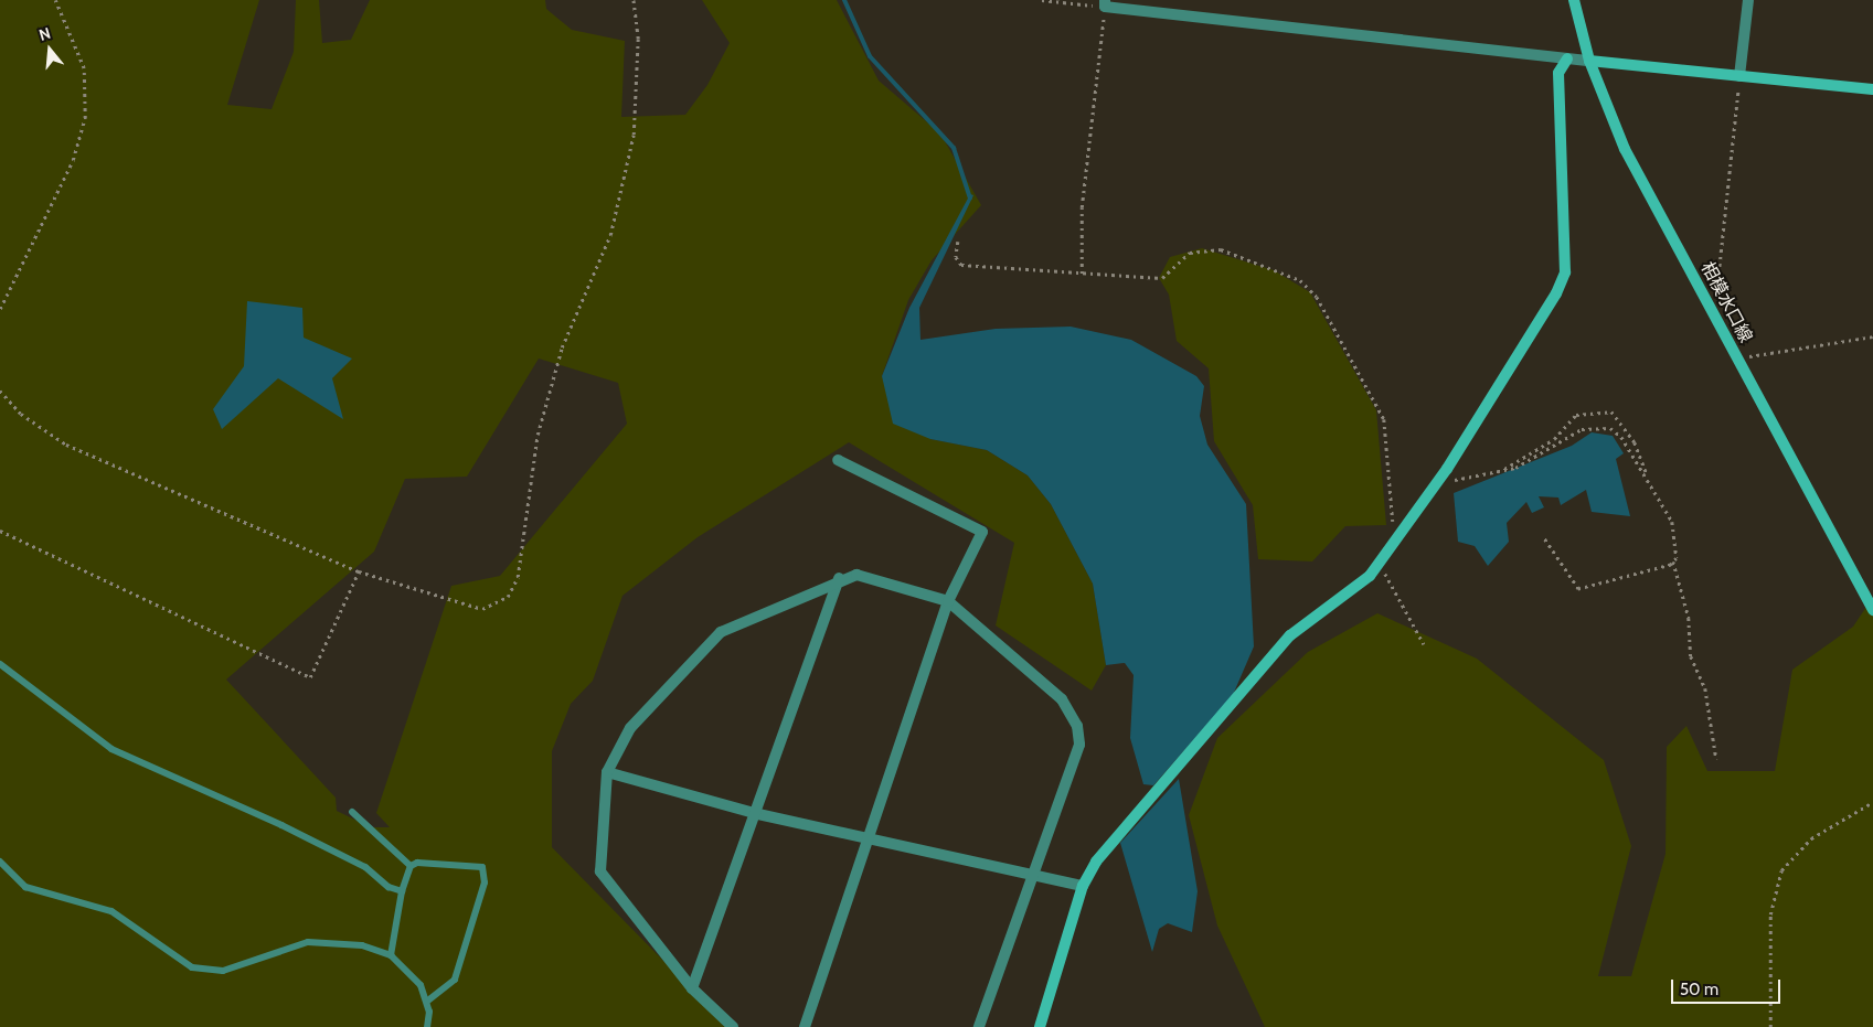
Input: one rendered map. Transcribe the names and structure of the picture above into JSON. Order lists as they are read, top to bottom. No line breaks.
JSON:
{"streets":{"street":["相模水口線"]},"scale_bar":"50 m","north":"top"}
